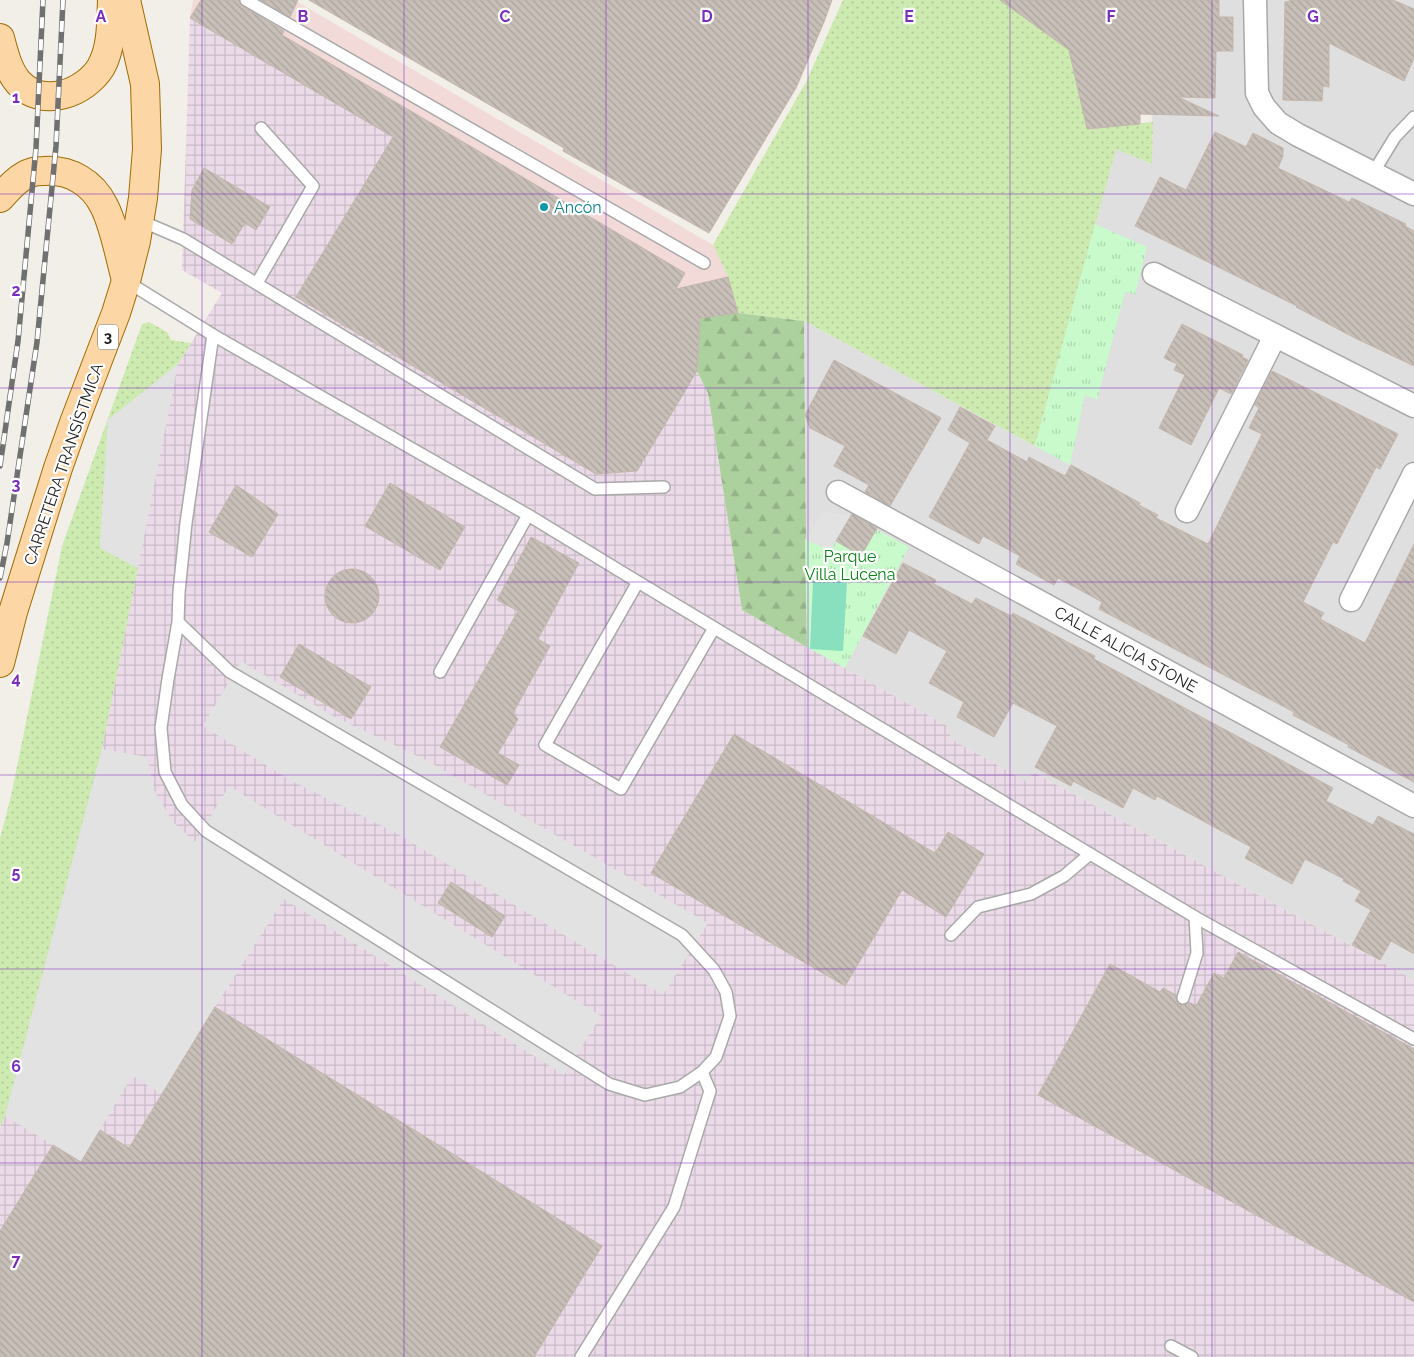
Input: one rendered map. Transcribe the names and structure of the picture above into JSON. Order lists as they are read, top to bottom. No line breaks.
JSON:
{"streets":{"main road":["3","CARRETERA TRANSÍSTMICA"],"street":["CALLE ALICIA STONE"]},"parks":["Parque Villa Lucena"],"places":["Ancón"],"grid":{"columns":["A","B","C","D","E","F","G"],"rows":["1","2","3","4","5","6","7"]}}
